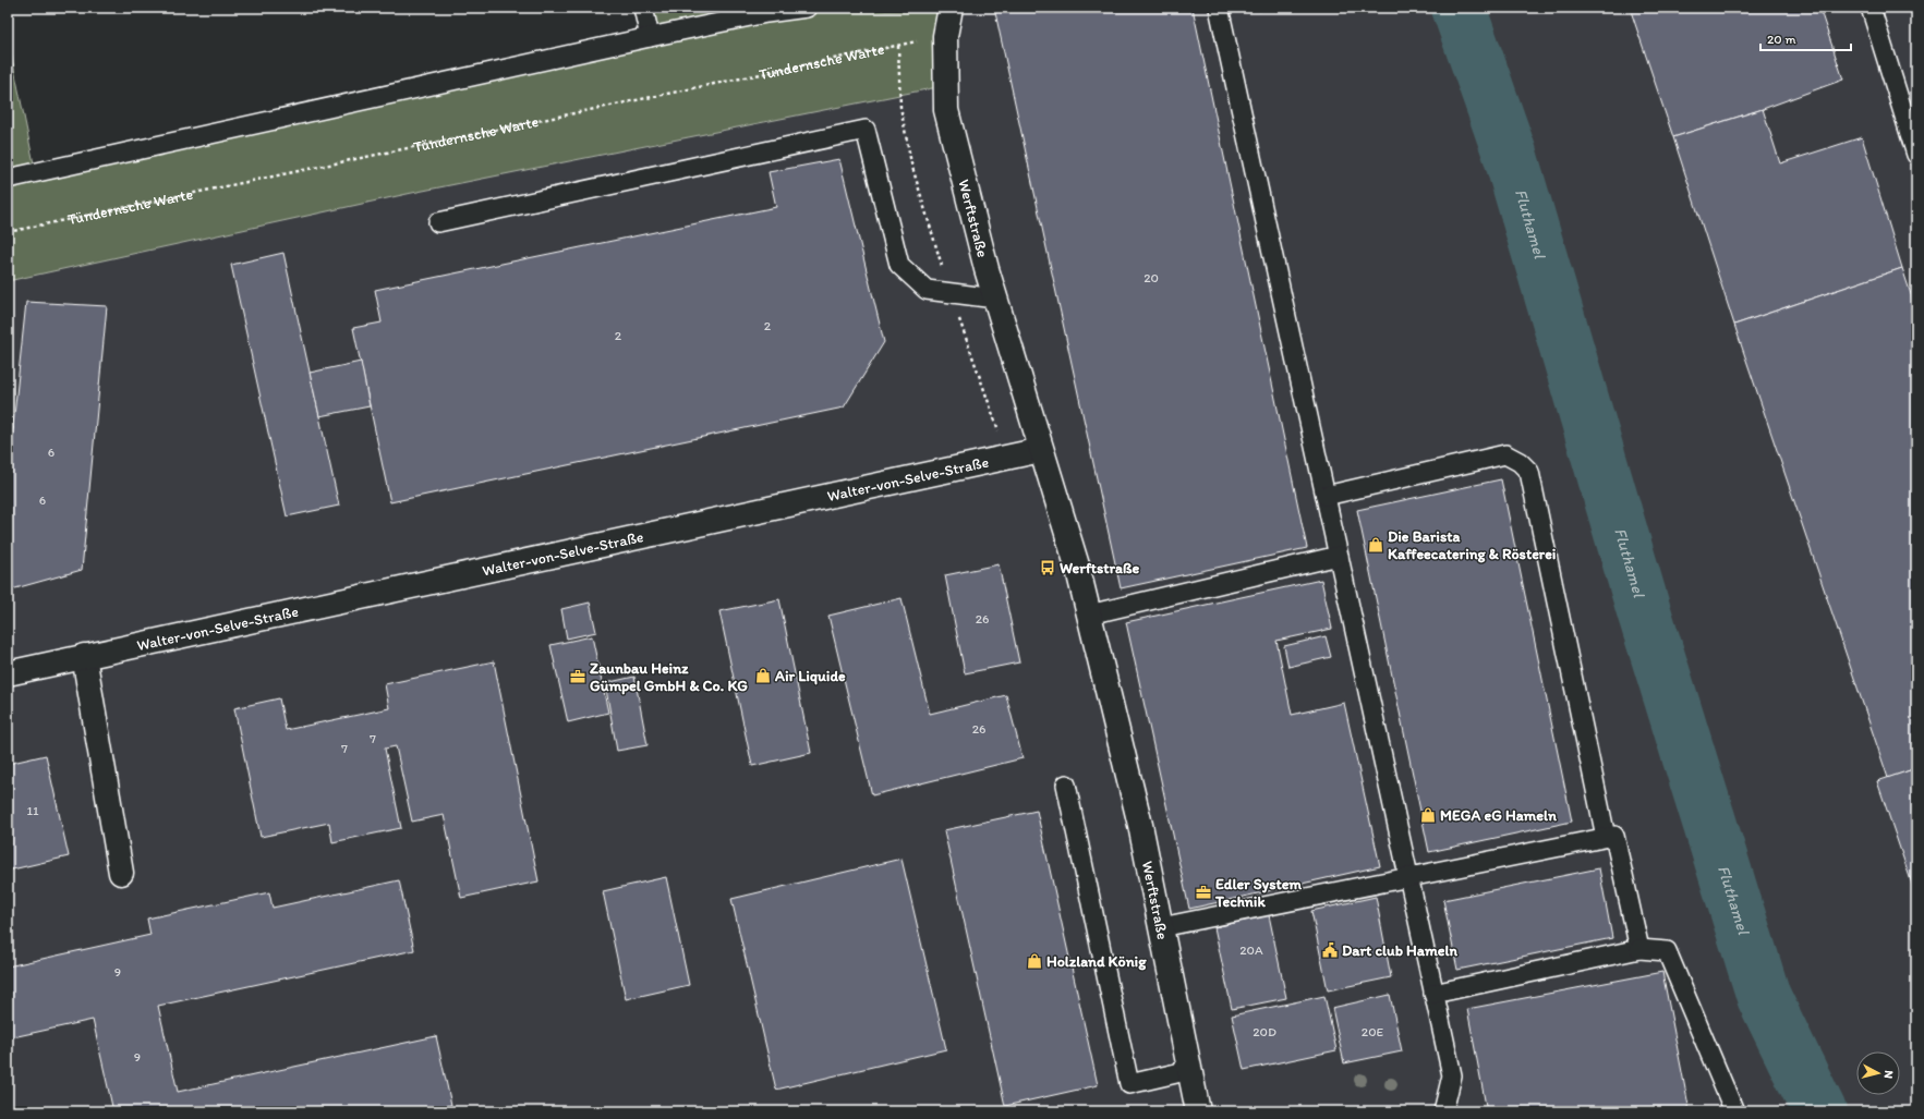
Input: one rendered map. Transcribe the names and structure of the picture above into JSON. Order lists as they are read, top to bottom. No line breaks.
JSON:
{"streets":{"street":["Werftstraße","Walter-von-Selve-Straße"],"path":["Tündernsche Warte"]},"crossings":[["Tündernsche Warte","Werftstraße"],["Werftstraße","Walter-von-Selve-Straße"]],"water":["Fluthamel"],"places":{"shop":["Die Barista Kaffeecatering & Rösterei","Air Liquide","MEGA eG Hameln","Holzland König"],"bus stop":["Werftstraße"],"office":["Zaunbau Heinz Gümpel GmbH & Co. KG","Edler System Technik"],"public building":["Dart club Hameln"]},"house_numbers":["20","2","2","6","6","26","26","7","7","11","20A","9","20D","20E","9"],"scale_bar":"20 m","north":"right"}
